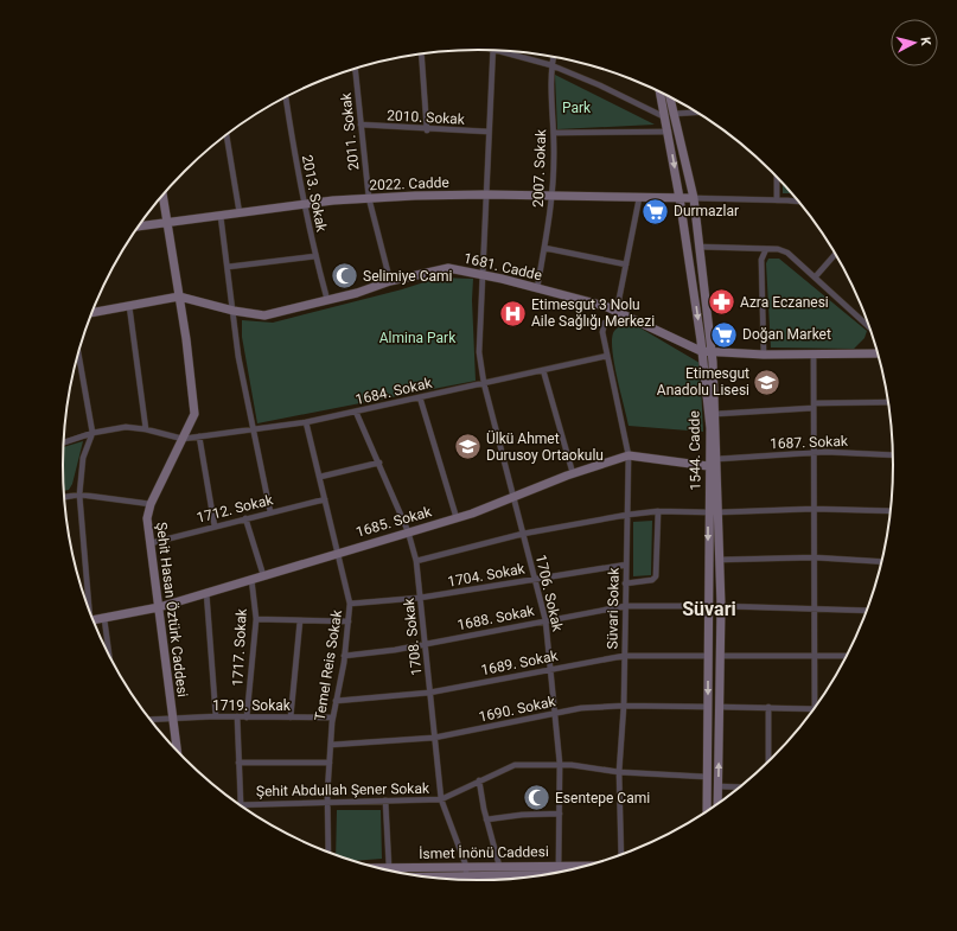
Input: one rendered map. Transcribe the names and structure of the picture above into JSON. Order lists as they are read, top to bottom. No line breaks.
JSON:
{"streets":{"street":["2010. Sokak","2011. Sokak","2007. Sokak","2022. Cadde","2013. Sokak","1681. Cadde","1684. Sokak","1687. Sokak","1544. Cadde","1712. Sokak","1685. Sokak","1704. Sokak","1706. Sokak","Süvari Sokak","Şehit Hasan Öztürk Caddesi","1688. Sokak","1708. Sokak","1717. Sokak","1689. Sokak","Temel Reis Sokak","1719. Sokak","1690. Sokak","Şehit Abdullah Şener Sokak","İsmet İnönü Caddesi"]},"crossings":[["2010. Sokak","2011. Sokak"],["2010. Sokak","1706. Sokak"],["2011. Sokak","2022. Cadde"],["2011. Sokak","1681. Cadde"],["2007. Sokak","2022. Cadde"],["2007. Sokak","1681. Cadde"],["2022. Cadde","2013. Sokak"],["2022. Cadde","1544. Cadde"],["2022. Cadde","1706. Sokak"],["2022. Cadde","Şehit Hasan Öztürk Caddesi"],["2013. Sokak","1681. Cadde"],["1681. Cadde","1544. Cadde"],["1681. Cadde","1706. Sokak"],["1681. Cadde","Süvari Sokak"],["1681. Cadde","Şehit Hasan Öztürk Caddesi"],["1684. Sokak","1706. Sokak"],["1684. Sokak","Süvari Sokak"],["1684. Sokak","Şehit Hasan Öztürk Caddesi"],["1684. Sokak","1708. Sokak"],["1684. Sokak","Temel Reis Sokak"],["1687. Sokak","1544. Cadde"],["1544. Cadde","1685. Sokak"],["1544. Cadde","1688. Sokak"],["1544. Cadde","1689. Sokak"],["1544. Cadde","1690. Sokak"],["1544. Cadde","Şehit Abdullah Şener Sokak"],["1712. Sokak","Şehit Hasan Öztürk Caddesi"],["1712. Sokak","Temel Reis Sokak"],["1685. Sokak","1706. Sokak"],["1685. Sokak","Süvari Sokak"],["1685. Sokak","Şehit Hasan Öztürk Caddesi"],["1685. Sokak","1708. Sokak"],["1685. Sokak","1717. Sokak"],["1685. Sokak","Temel Reis Sokak"],["1704. Sokak","1706. Sokak"],["1704. Sokak","Süvari Sokak"],["1704. Sokak","1708. Sokak"],["1704. Sokak","Temel Reis Sokak"],["1706. Sokak","1688. Sokak"],["1706. Sokak","1689. Sokak"],["1706. Sokak","1690. Sokak"],["1706. Sokak","Şehit Abdullah Şener Sokak"],["1706. Sokak","İsmet İnönü Caddesi"],["Süvari Sokak","1688. Sokak"],["Süvari Sokak","1689. Sokak"],["Süvari Sokak","1690. Sokak"],["Süvari Sokak","Şehit Abdullah Şener Sokak"],["Şehit Hasan Öztürk Caddesi","1719. Sokak"],["1688. Sokak","1708. Sokak"],["1688. Sokak","Temel Reis Sokak"],["1708. Sokak","1689. Sokak"],["1708. Sokak","1690. Sokak"],["1708. Sokak","Şehit Abdullah Şener Sokak"],["1708. Sokak","İsmet İnönü Caddesi"],["1717. Sokak","1719. Sokak"],["1689. Sokak","Temel Reis Sokak"],["Temel Reis Sokak","1719. Sokak"],["Temel Reis Sokak","1690. Sokak"],["Temel Reis Sokak","Şehit Abdullah Şener Sokak"]],"districts":["Süvari"],"parks":["Park","Almina Park"],"places":{"supermarket":["Durmazlar","Doğan Market"],"mosque":["Selimiye Cami","Esentepe Cami"],"pharmacy":["Azra Eczanesi"],"hospital":["Etimesgut 3 Nolu Aile Sağlığı Merkezi"],"school or university":["Etimesgut Anadolu Lisesi","Ülkü Ahmet Durusoy Ortaokulu"]},"north":"right"}
